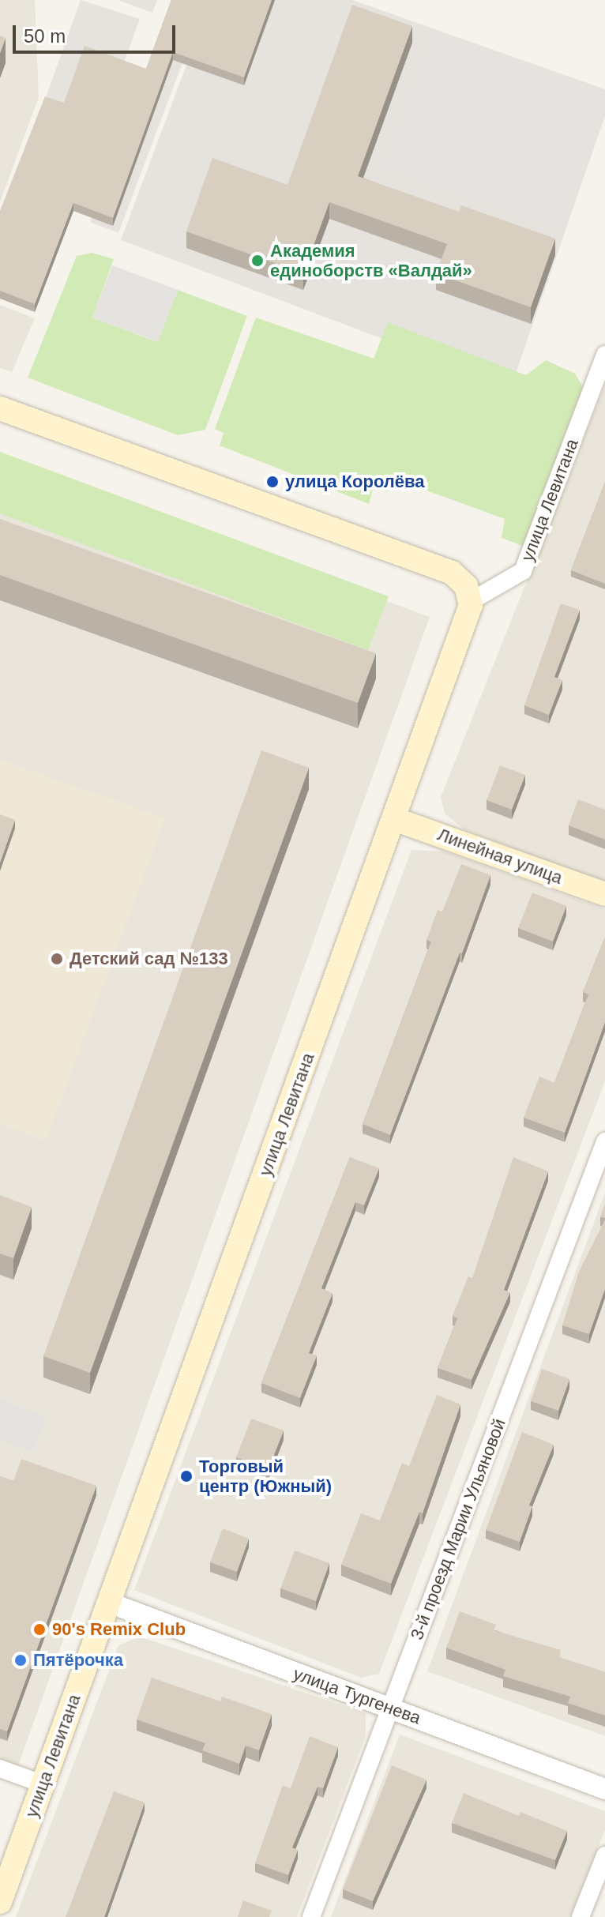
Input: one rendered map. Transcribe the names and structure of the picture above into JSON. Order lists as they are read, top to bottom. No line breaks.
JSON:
{"streets":{"main road":["улица Левитана","Линейная улица"],"street":["3-й проезд Марии Ульяновой","улица Тургенева"]},"crossings":[["улица Левитана","Линейная улица"],["улица Левитана","улица Тургенева"],["3-й проезд Марии Ульяновой","улица Тургенева"]],"places":["Академия единоборств «Валдай»","улица Королёва","Детский сад №133","Торговый центр (Южный)","90's Remix Club","Пятёрочка"],"scale_bar":"50 m"}
